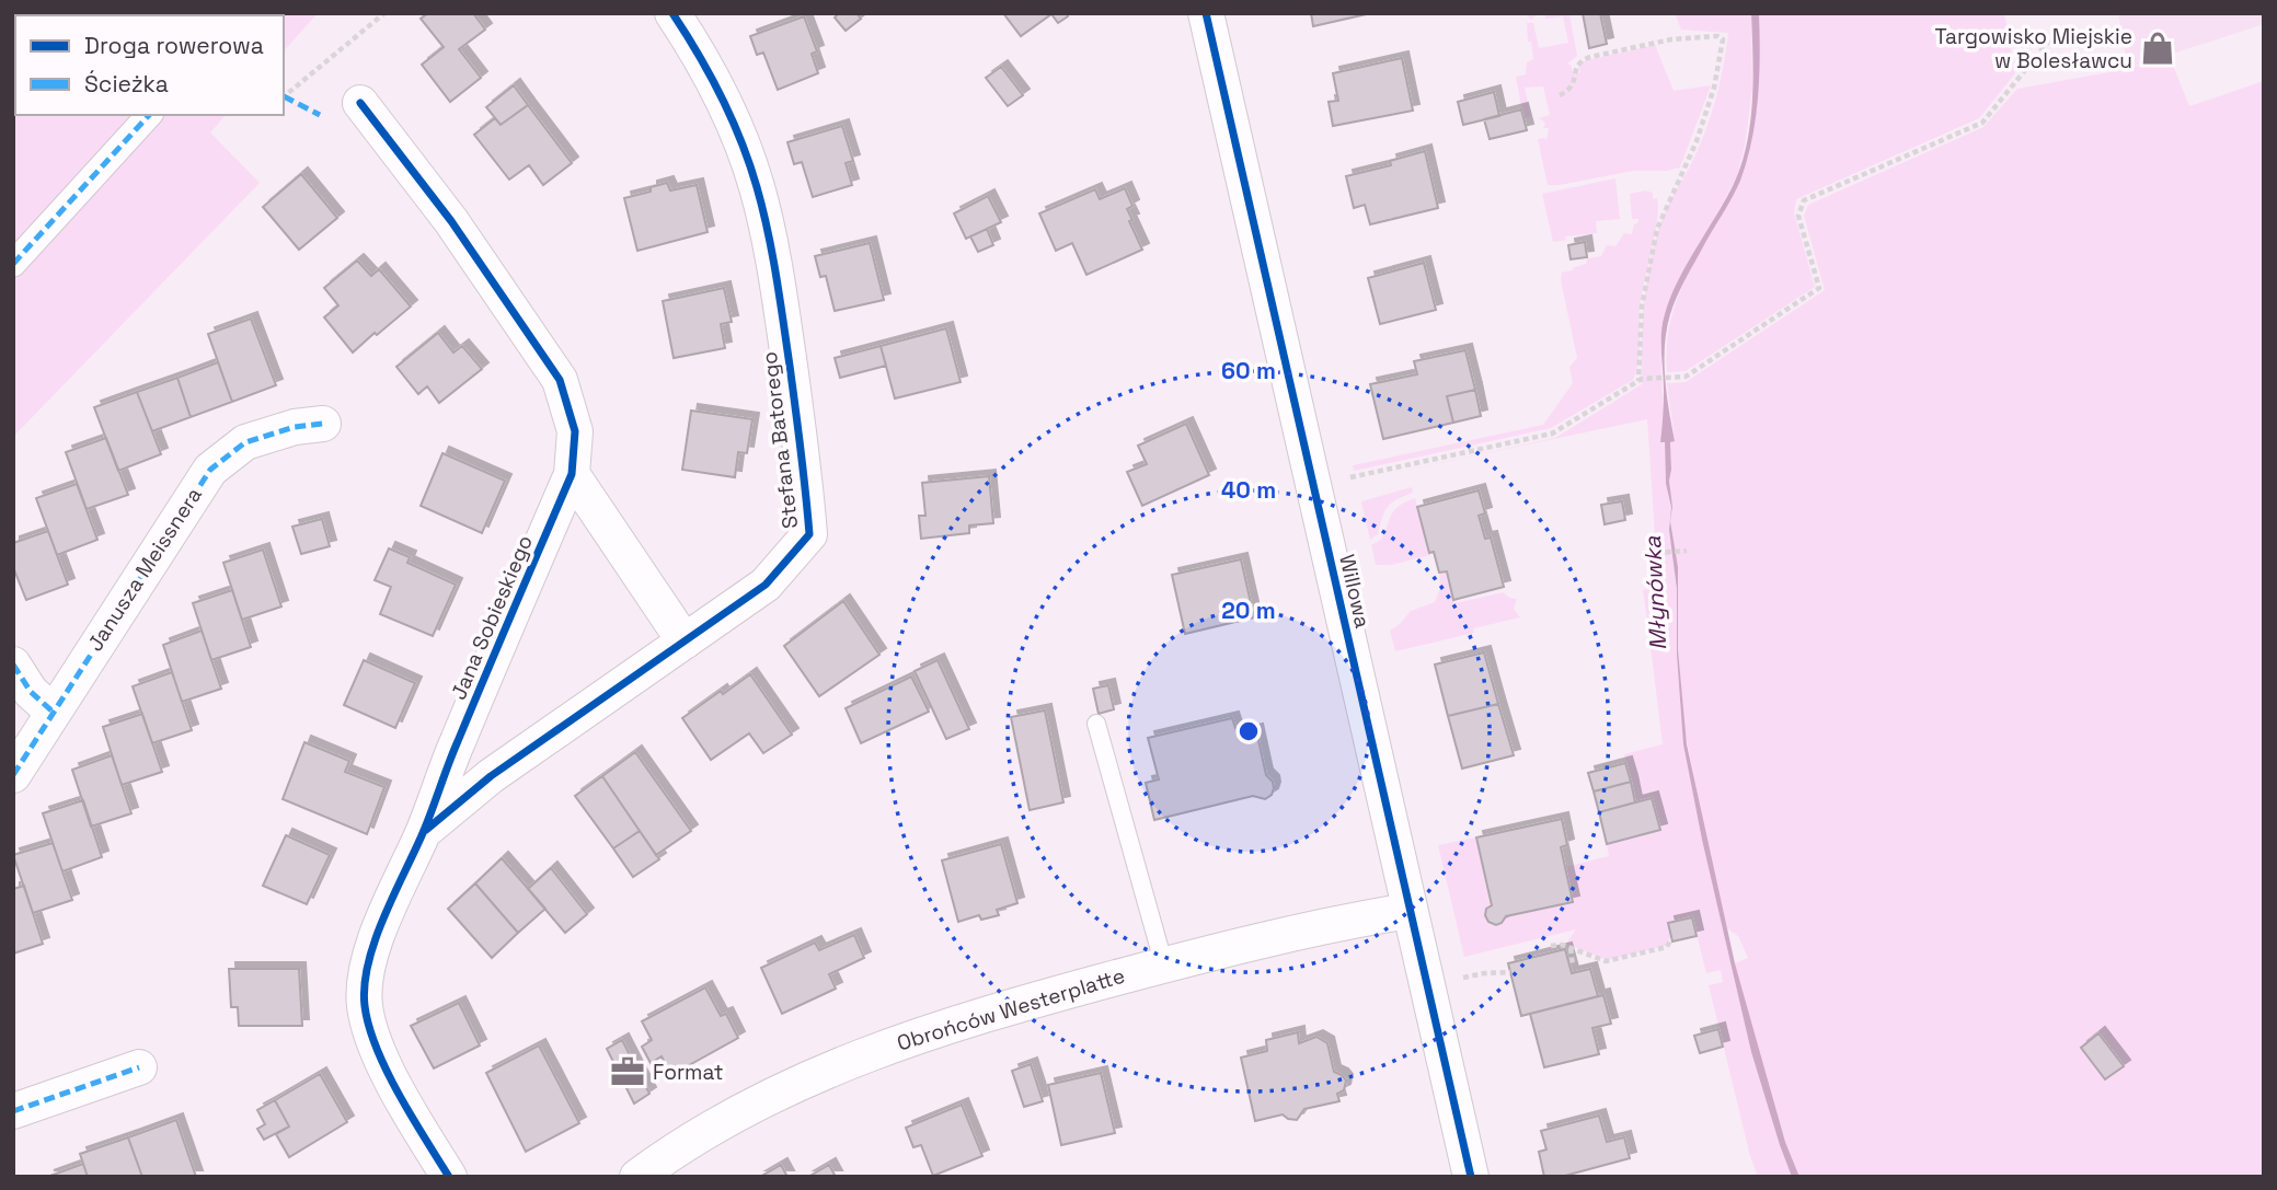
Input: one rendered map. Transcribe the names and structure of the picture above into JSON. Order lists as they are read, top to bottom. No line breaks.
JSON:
{"streets":{"street":["Stefana Batorego","Janusza Meissnera","Willowa","Jana Sobieskiego","Obrońców Westerplatte"]},"crossings":[["Stefana Batorego","Jana Sobieskiego"],["Willowa","Obrońców Westerplatte"]],"water":["Młynówka"],"places":{"shop":["Targowisko Miejskie w Bolesławcu"],"office":["Format"]},"legend":["Droga rowerowa","Ścieżka"],"rings":["60 m","40 m","20 m"]}
